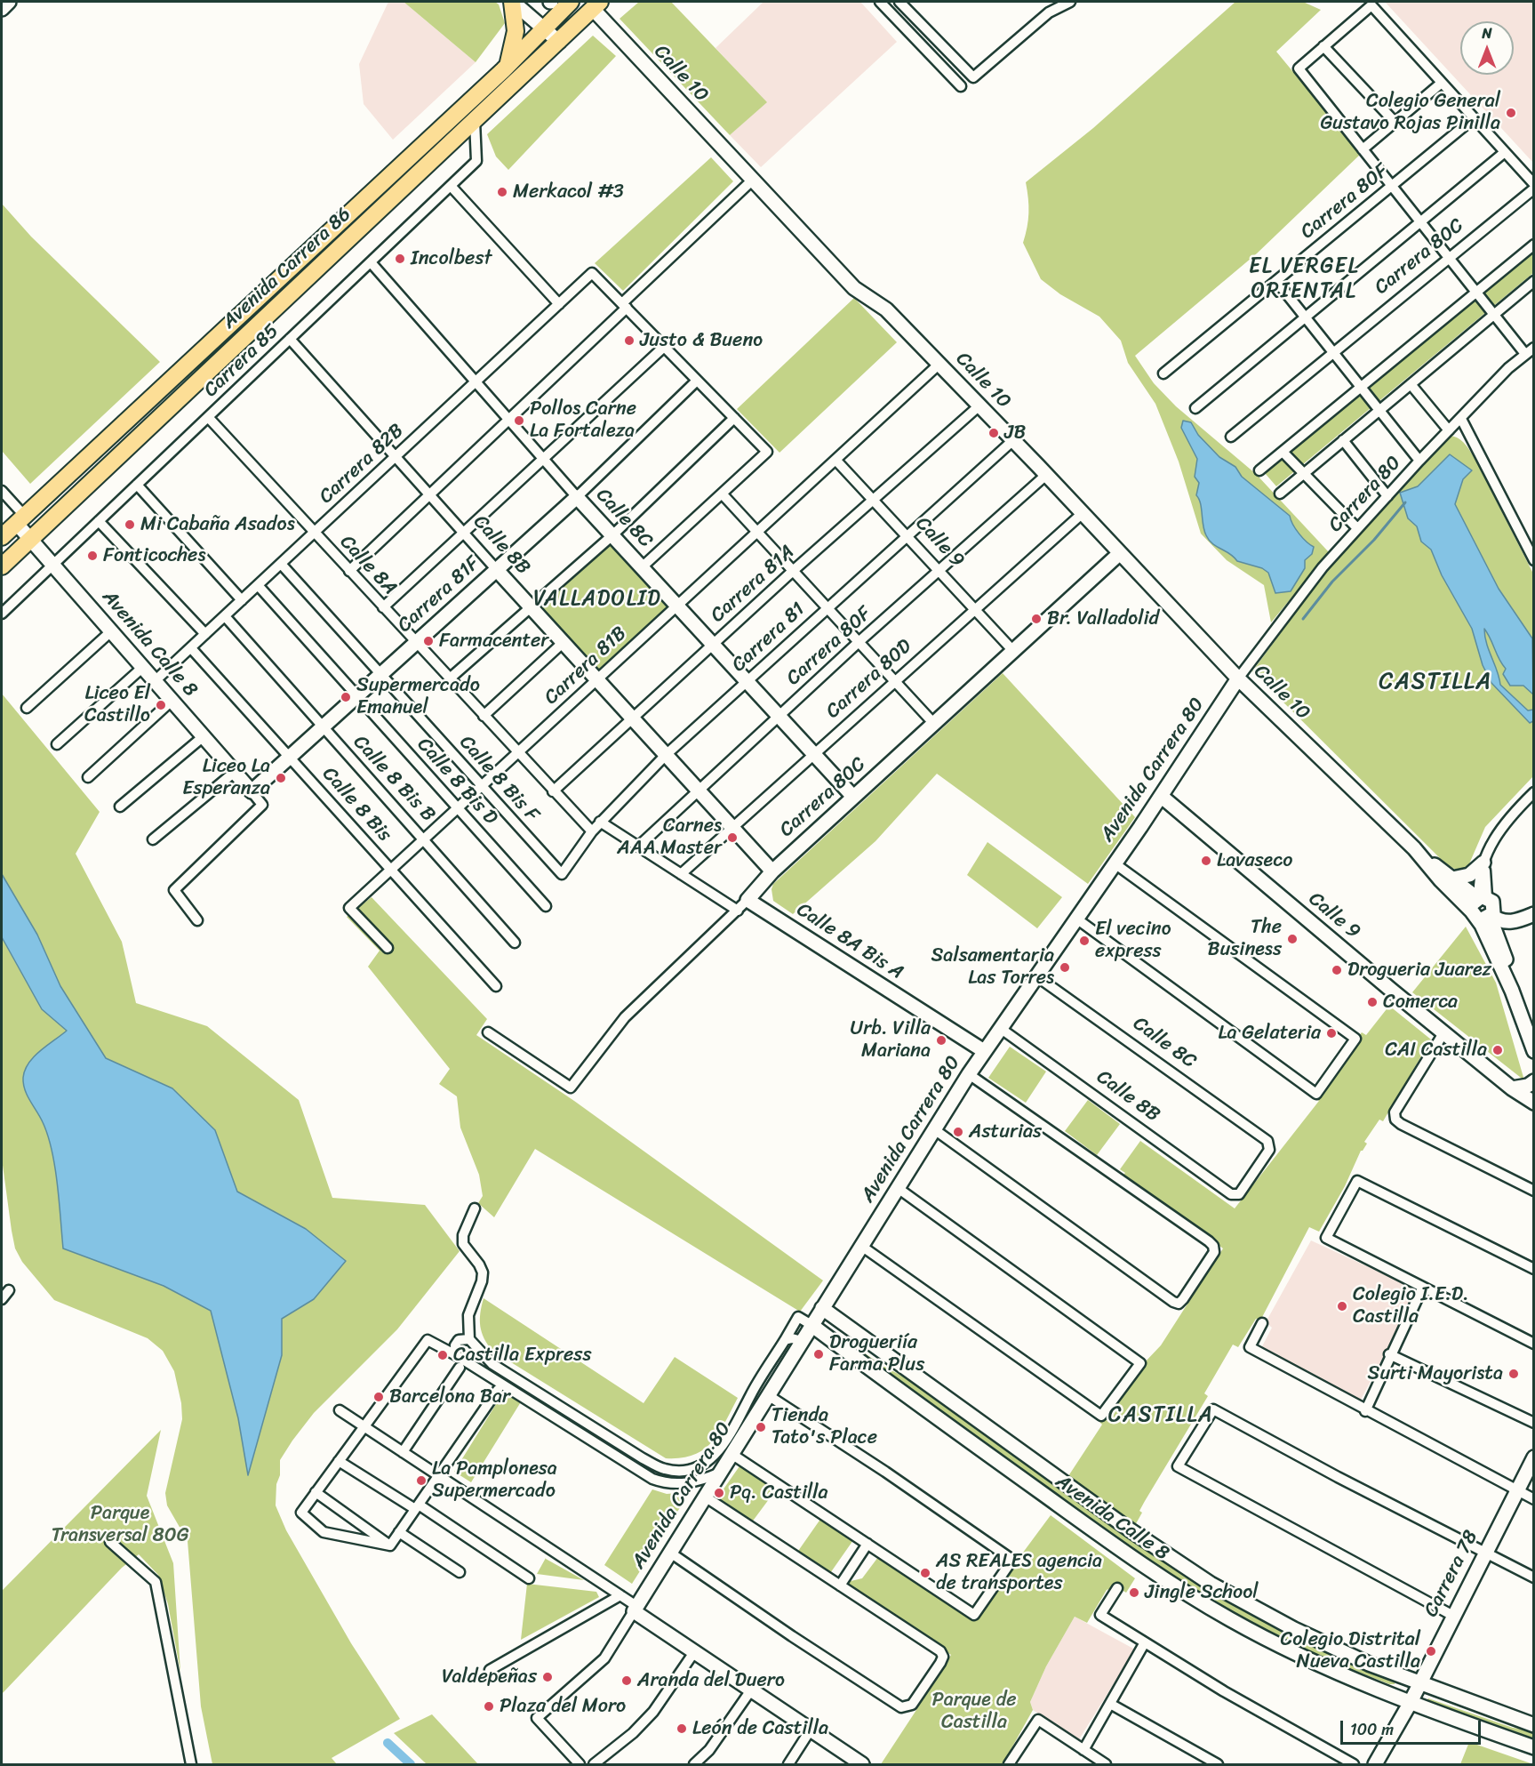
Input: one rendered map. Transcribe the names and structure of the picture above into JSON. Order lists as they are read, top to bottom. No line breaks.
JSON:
{"streets":{"main road":["Avenida Carrera 86"],"street":["Calle 10","Carrera 80F","Carrera 80C","Carrera 85","Carrera 82B","Carrera 80","Calle 8C","Calle 9","Calle 8B","Calle 8A","Carrera 81A","Carrera 81F","Carrera 81","Avenida Calle 8","Carrera 81B","Carrera 80D","Avenida Carrera 80","Calle 8 Bis B","Calle 8 Bis F","Calle 8 Bis D","Calle 8 Bis","Calle 8A Bis A","Carrera 78"]},"crossings":[["Calle 10","Carrera 80F"],["Calle 10","Carrera 80C"],["Calle 10","Avenida Carrera 86"],["Calle 10","Carrera 80"],["Calle 10","Carrera 81A"],["Calle 10","Carrera 81"],["Calle 10","Carrera 81B"],["Calle 10","Carrera 80D"],["Calle 10","Avenida Carrera 80"],["Carrera 80F","Calle 8C"],["Carrera 80F","Calle 9"],["Carrera 80F","Calle 8B"],["Carrera 80C","Calle 8C"],["Carrera 80C","Calle 9"],["Carrera 80C","Calle 8B"],["Carrera 80C","Calle 8A Bis A"],["Avenida Carrera 86","Carrera 85"],["Avenida Carrera 86","Avenida Calle 8"],["Carrera 85","Calle 8C"],["Carrera 85","Calle 8B"],["Carrera 85","Calle 8A"],["Carrera 85","Avenida Calle 8"],["Carrera 82B","Calle 8C"],["Carrera 82B","Calle 8B"],["Carrera 82B","Calle 8A"],["Carrera 82B","Avenida Calle 8"],["Carrera 82B","Calle 8 Bis B"],["Carrera 82B","Calle 8 Bis F"],["Carrera 82B","Calle 8 Bis D"],["Carrera 82B","Calle 8 Bis"],["Carrera 80","Avenida Carrera 80"],["Calle 8C","Calle 8B"],["Calle 8C","Carrera 81A"],["Calle 8C","Carrera 81F"],["Calle 8C","Carrera 81"],["Calle 8C","Carrera 81B"],["Calle 8C","Carrera 80D"],["Calle 8C","Avenida Carrera 80"],["Calle 9","Carrera 81A"],["Calle 9","Carrera 81"],["Calle 9","Carrera 81B"],["Calle 9","Carrera 80D"],["Calle 9","Avenida Carrera 80"],["Calle 8B","Carrera 81A"],["Calle 8B","Carrera 81F"],["Calle 8B","Carrera 81"],["Calle 8B","Carrera 81B"],["Calle 8B","Carrera 80D"],["Calle 8B","Avenida Carrera 80"],["Calle 8A","Carrera 81A"],["Calle 8A","Carrera 81F"],["Calle 8A","Carrera 81"],["Calle 8A","Carrera 81B"],["Carrera 81F","Avenida Calle 8"],["Carrera 81F","Calle 8 Bis B"],["Carrera 81F","Calle 8 Bis F"],["Carrera 81F","Calle 8 Bis D"],["Carrera 81F","Calle 8 Bis"],["Carrera 81","Calle 8 Bis F"],["Avenida Calle 8","Avenida Carrera 80"],["Avenida Calle 8","Carrera 78"],["Carrera 81B","Calle 8 Bis B"],["Carrera 81B","Calle 8 Bis F"],["Carrera 81B","Calle 8 Bis D"],["Carrera 81B","Calle 8 Bis"],["Avenida Carrera 80","Calle 8A Bis A"]],"districts":["EL VERGEL ORIENTAL","VALLADOLID","CASTILLA","CASTILLA"],"parks":["Parque Transversal 80G","Parque de Castilla"],"places":["Colegio General Gustavo Rojas Pinilla","Merkacol #3","Incolbest","Justo & Bueno","Pollos Carne La Fortaleza","JB","Mi Cabaña Asados","Fonticoches","Br. Valladolid","Farmacenter","Supermercado Emanuel","Liceo El Castillo","Liceo La Esperanza","Carnes AAA Master","Lavaseco","The Business","El vecino express","Salsamentaria Las Torres","Drogueria Juarez","Comerca","La Gelateria","Urb. Villa Mariana","CAI Castilla","Asturias","Colegio I.E.D. Castilla","Drogueriía Farma Plus","Castilla Express","Surti Mayorista","Barcelona Bar","Tienda Tato's Place","La Pamplonesa Supermercado","Pq. Castilla","AS REALES agencia de transportes","Jingle School","Colegio Distrital Nueva Castilla","Valdepeñas","Aranda del Duero","Plaza del Moro","León de Castilla"],"scale_bar":"100 m","north":"top"}
